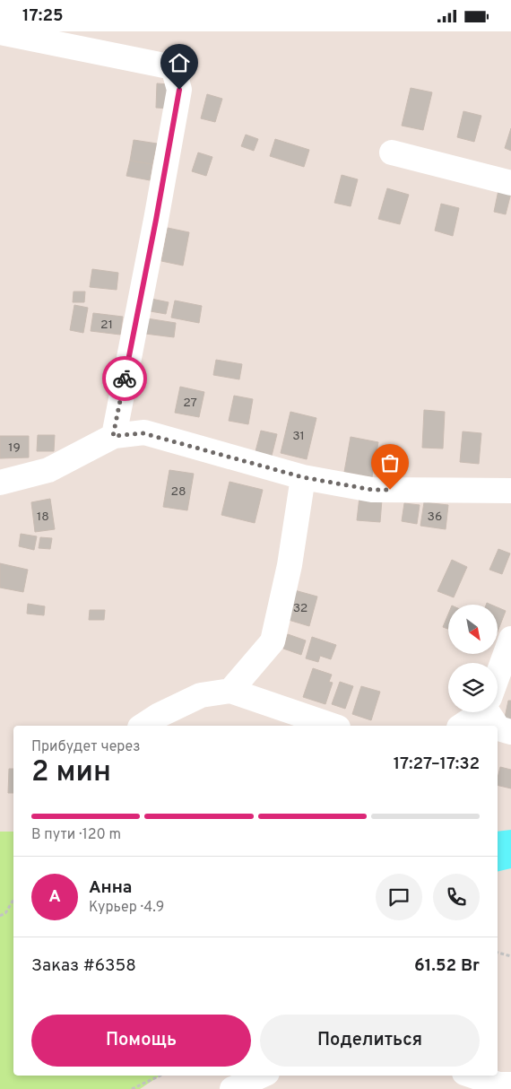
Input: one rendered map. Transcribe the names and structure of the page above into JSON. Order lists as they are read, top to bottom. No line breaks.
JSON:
{"house_numbers":["21","27","31","19","28","18","36","32"],"north":"bottom right","page":{"status":"17:25","heading":["2 мин","Прибудет через","17:27–17:32"],"panel":["Анна","Курьер · 4.9","Заказ #6358","61.52 Br"],"bar":"В пути · 120 m","round":"А","buttons":["Помощь","Поделиться"]}}
